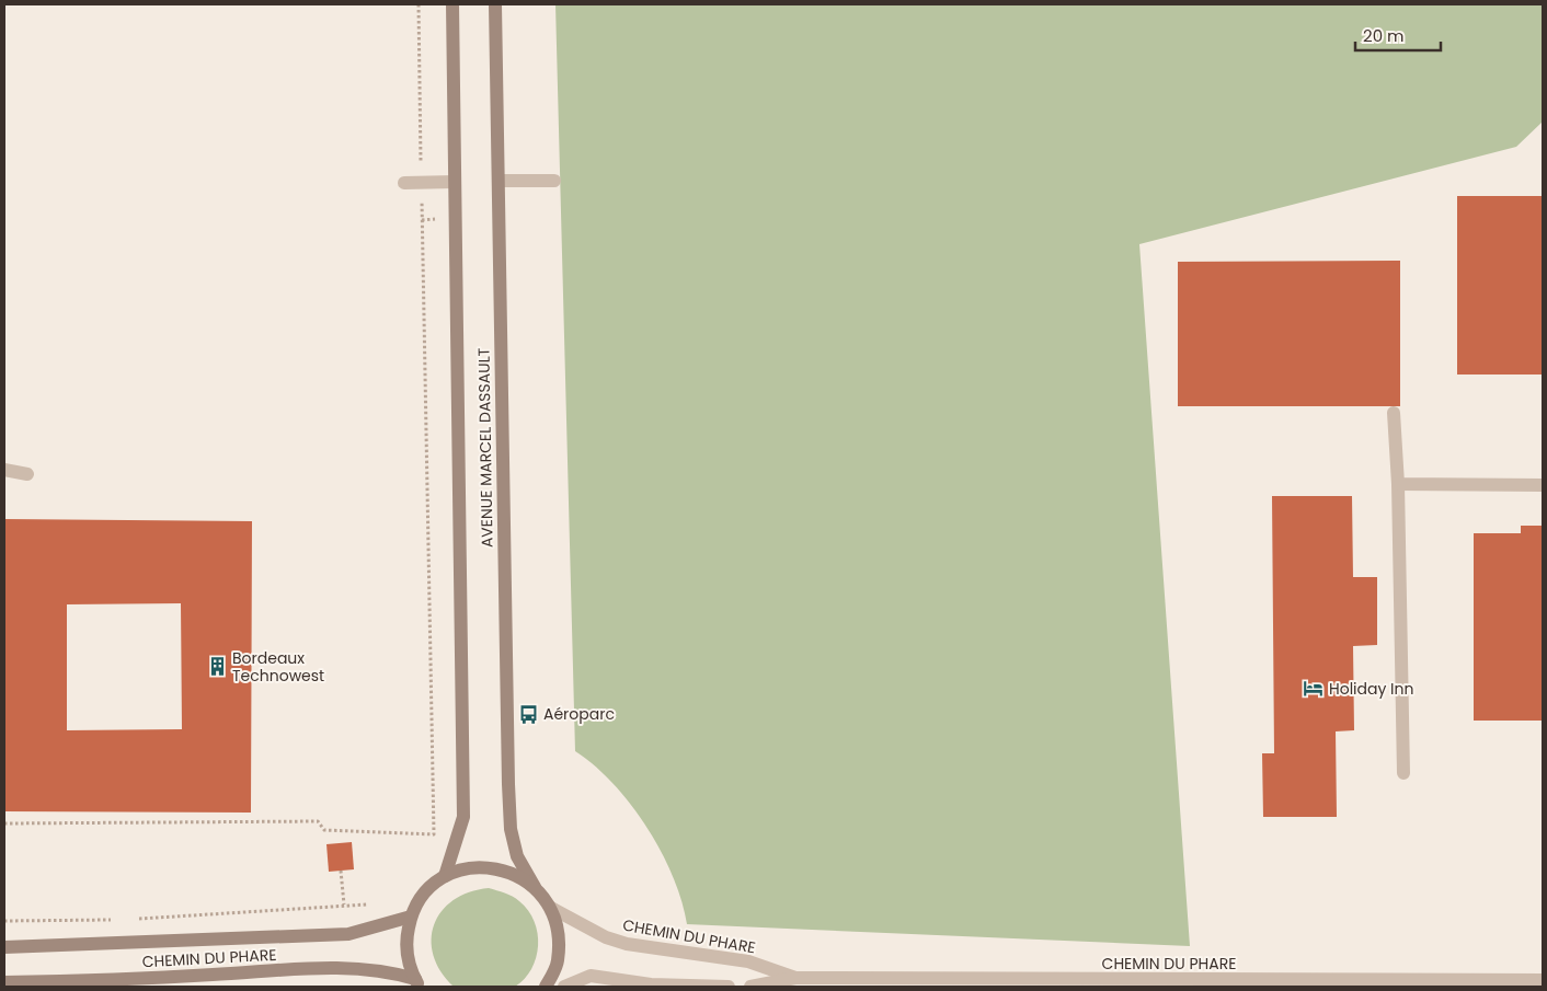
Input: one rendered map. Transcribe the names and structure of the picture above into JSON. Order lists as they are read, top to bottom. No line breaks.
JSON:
{"streets":{"main road":["AVENUE MARCEL DASSAULT","CHEMIN DU PHARE"]},"places":{"building":["Bordeaux Technowest"],"hotel":["Holiday Inn"],"bus stop":["Aéroparc"]},"scale_bar":"20 m"}
